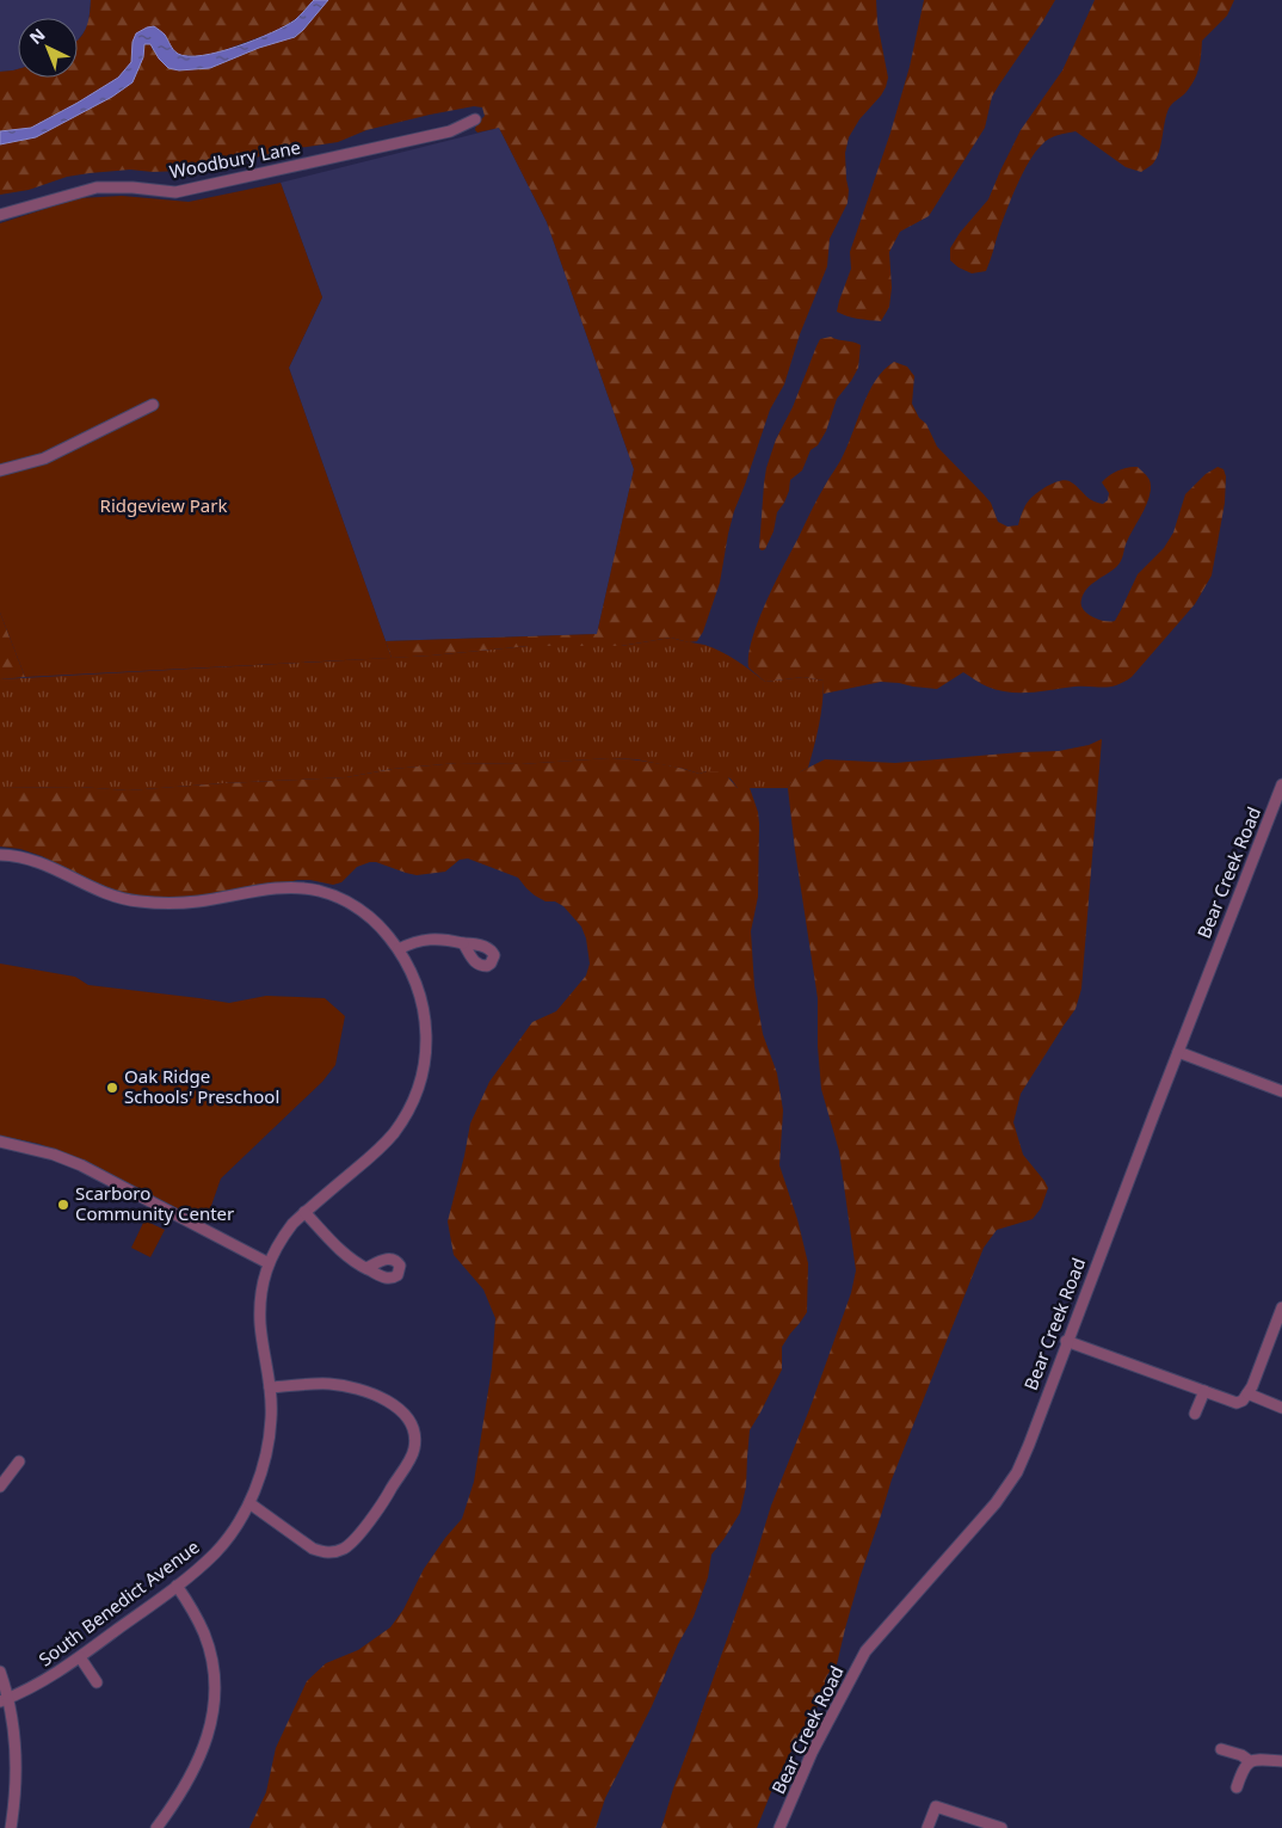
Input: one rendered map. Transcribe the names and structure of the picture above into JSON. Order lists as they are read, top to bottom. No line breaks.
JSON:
{"streets":{"street":["Woodbury Lane","Bear Creek Road","South Benedict Avenue"]},"parks":["Ridgeview Park"],"places":["Oak Ridge Schools' Preschool","Scarboro Community Center"],"north":"top left"}
